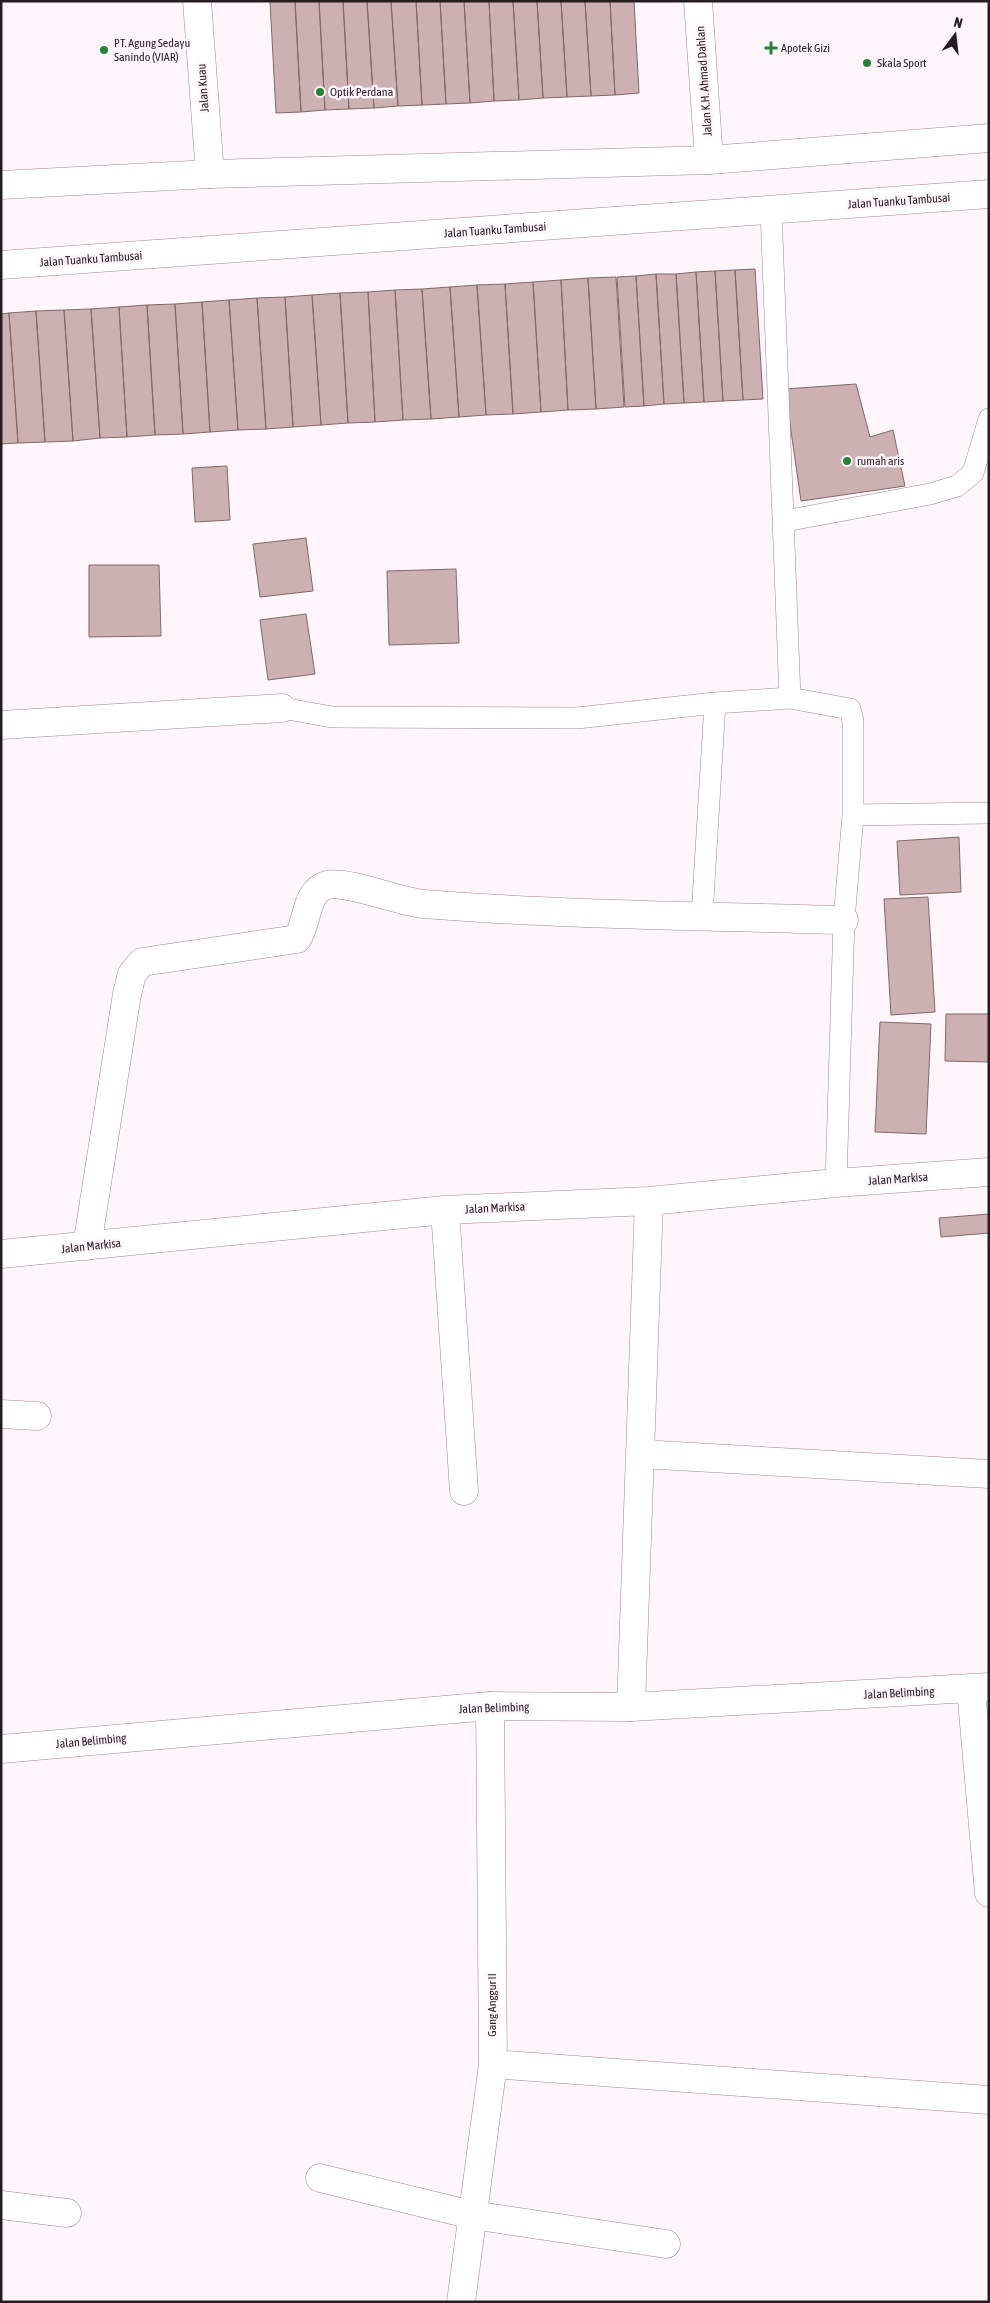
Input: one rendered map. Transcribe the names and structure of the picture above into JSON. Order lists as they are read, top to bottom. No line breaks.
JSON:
{"streets":{"street":["Jalan K.H. Ahmad Dahlan","Jalan Kuau","Jalan Tuanku Tambusai","Jalan Markisa","Jalan Belimbing","Gang Anggur II"]},"crossings":[["Jalan Belimbing","Gang Anggur II"]],"places":{"health":["Apotek Gizi"],"other":["PT. Agung Sedayu Sanindo (VIAR)","Skala Sport","Optik Perdana","rumah aris"]},"north":"top"}
